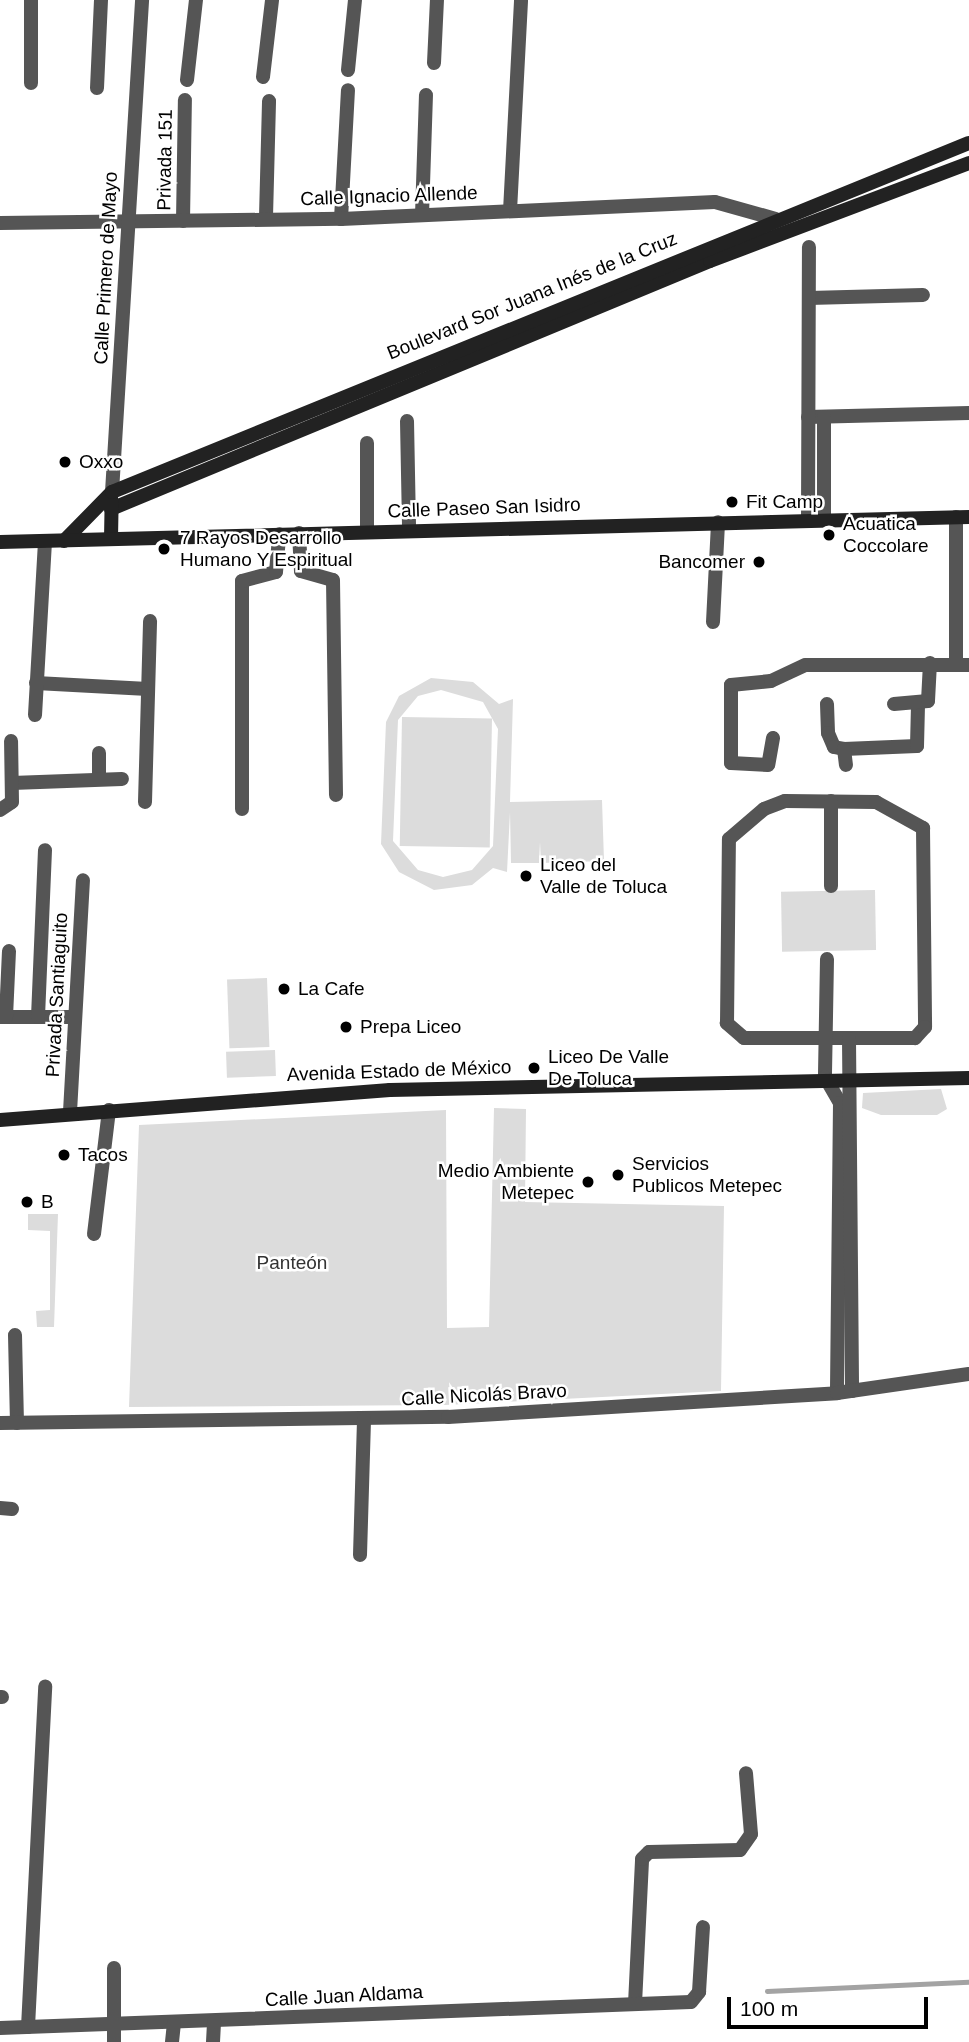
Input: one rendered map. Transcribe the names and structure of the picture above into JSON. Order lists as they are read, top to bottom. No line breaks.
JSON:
{"streets":{"main road":["Calle Primero de Mayo","Boulevard Sor Juana Inés de la Cruz","Calle Paseo San Isidro","Avenida Estado de México"],"street":["Privada 151","Calle Ignacio Allende","Privada Santiaguito","Calle Nicolás Bravo","Calle Juan Aldama"]},"crossings":[["Privada 151","Calle Ignacio Allende"],["Calle Ignacio Allende","Calle Primero de Mayo"],["Calle Ignacio Allende","Boulevard Sor Juana Inés de la Cruz"],["Calle Primero de Mayo","Boulevard Sor Juana Inés de la Cruz"],["Calle Primero de Mayo","Calle Paseo San Isidro"],["Privada Santiaguito","Avenida Estado de México"]],"parks":["Panteón"],"places":["Oxxo","Fit Camp","Acuatica Coccolare","7 Rayos Desarrollo Humano Y Espiritual","Bancomer","Liceo del Valle de Toluca","La Cafe","Prepa Liceo","Liceo De Valle De Toluca","Tacos","Servicios Publicos Metepec","Medio Ambiente Metepec","B"],"scale_bar":"100 m"}
